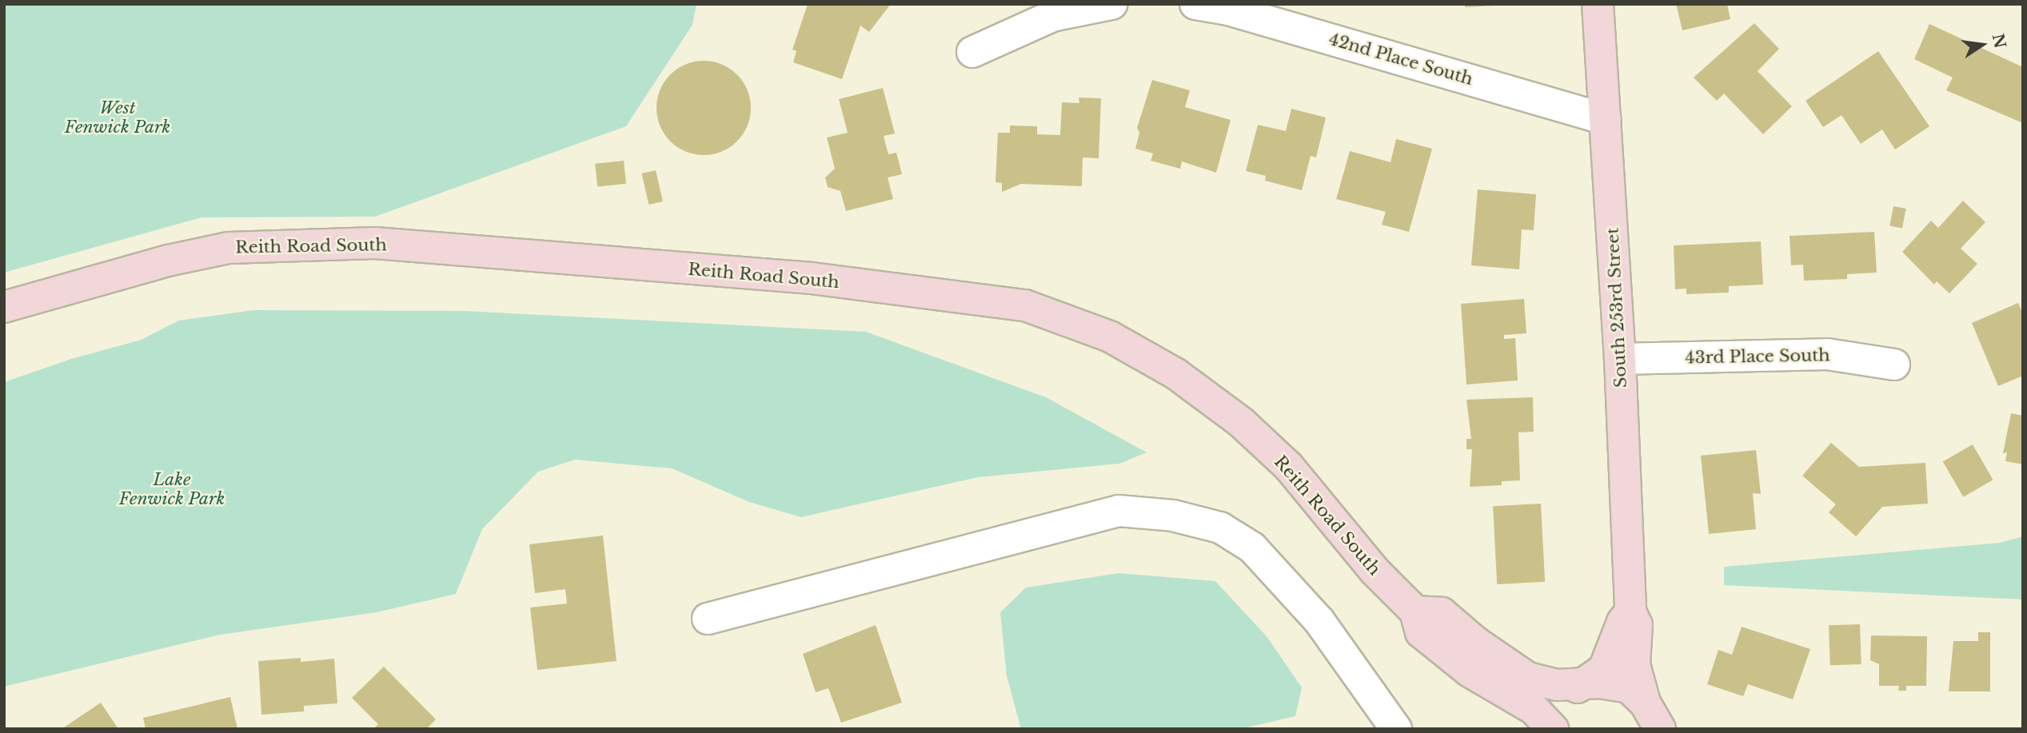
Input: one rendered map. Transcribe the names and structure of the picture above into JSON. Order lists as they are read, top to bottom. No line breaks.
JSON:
{"streets":{"main road":["Reith Road South","South 253rd Street"],"street":["42nd Place South","43rd Place South"]},"crossings":[["42nd Place South","South 253rd Street"],["South 253rd Street","43rd Place South"]],"parks":["West Fenwick Park","Lake Fenwick Park"],"north":"right"}
